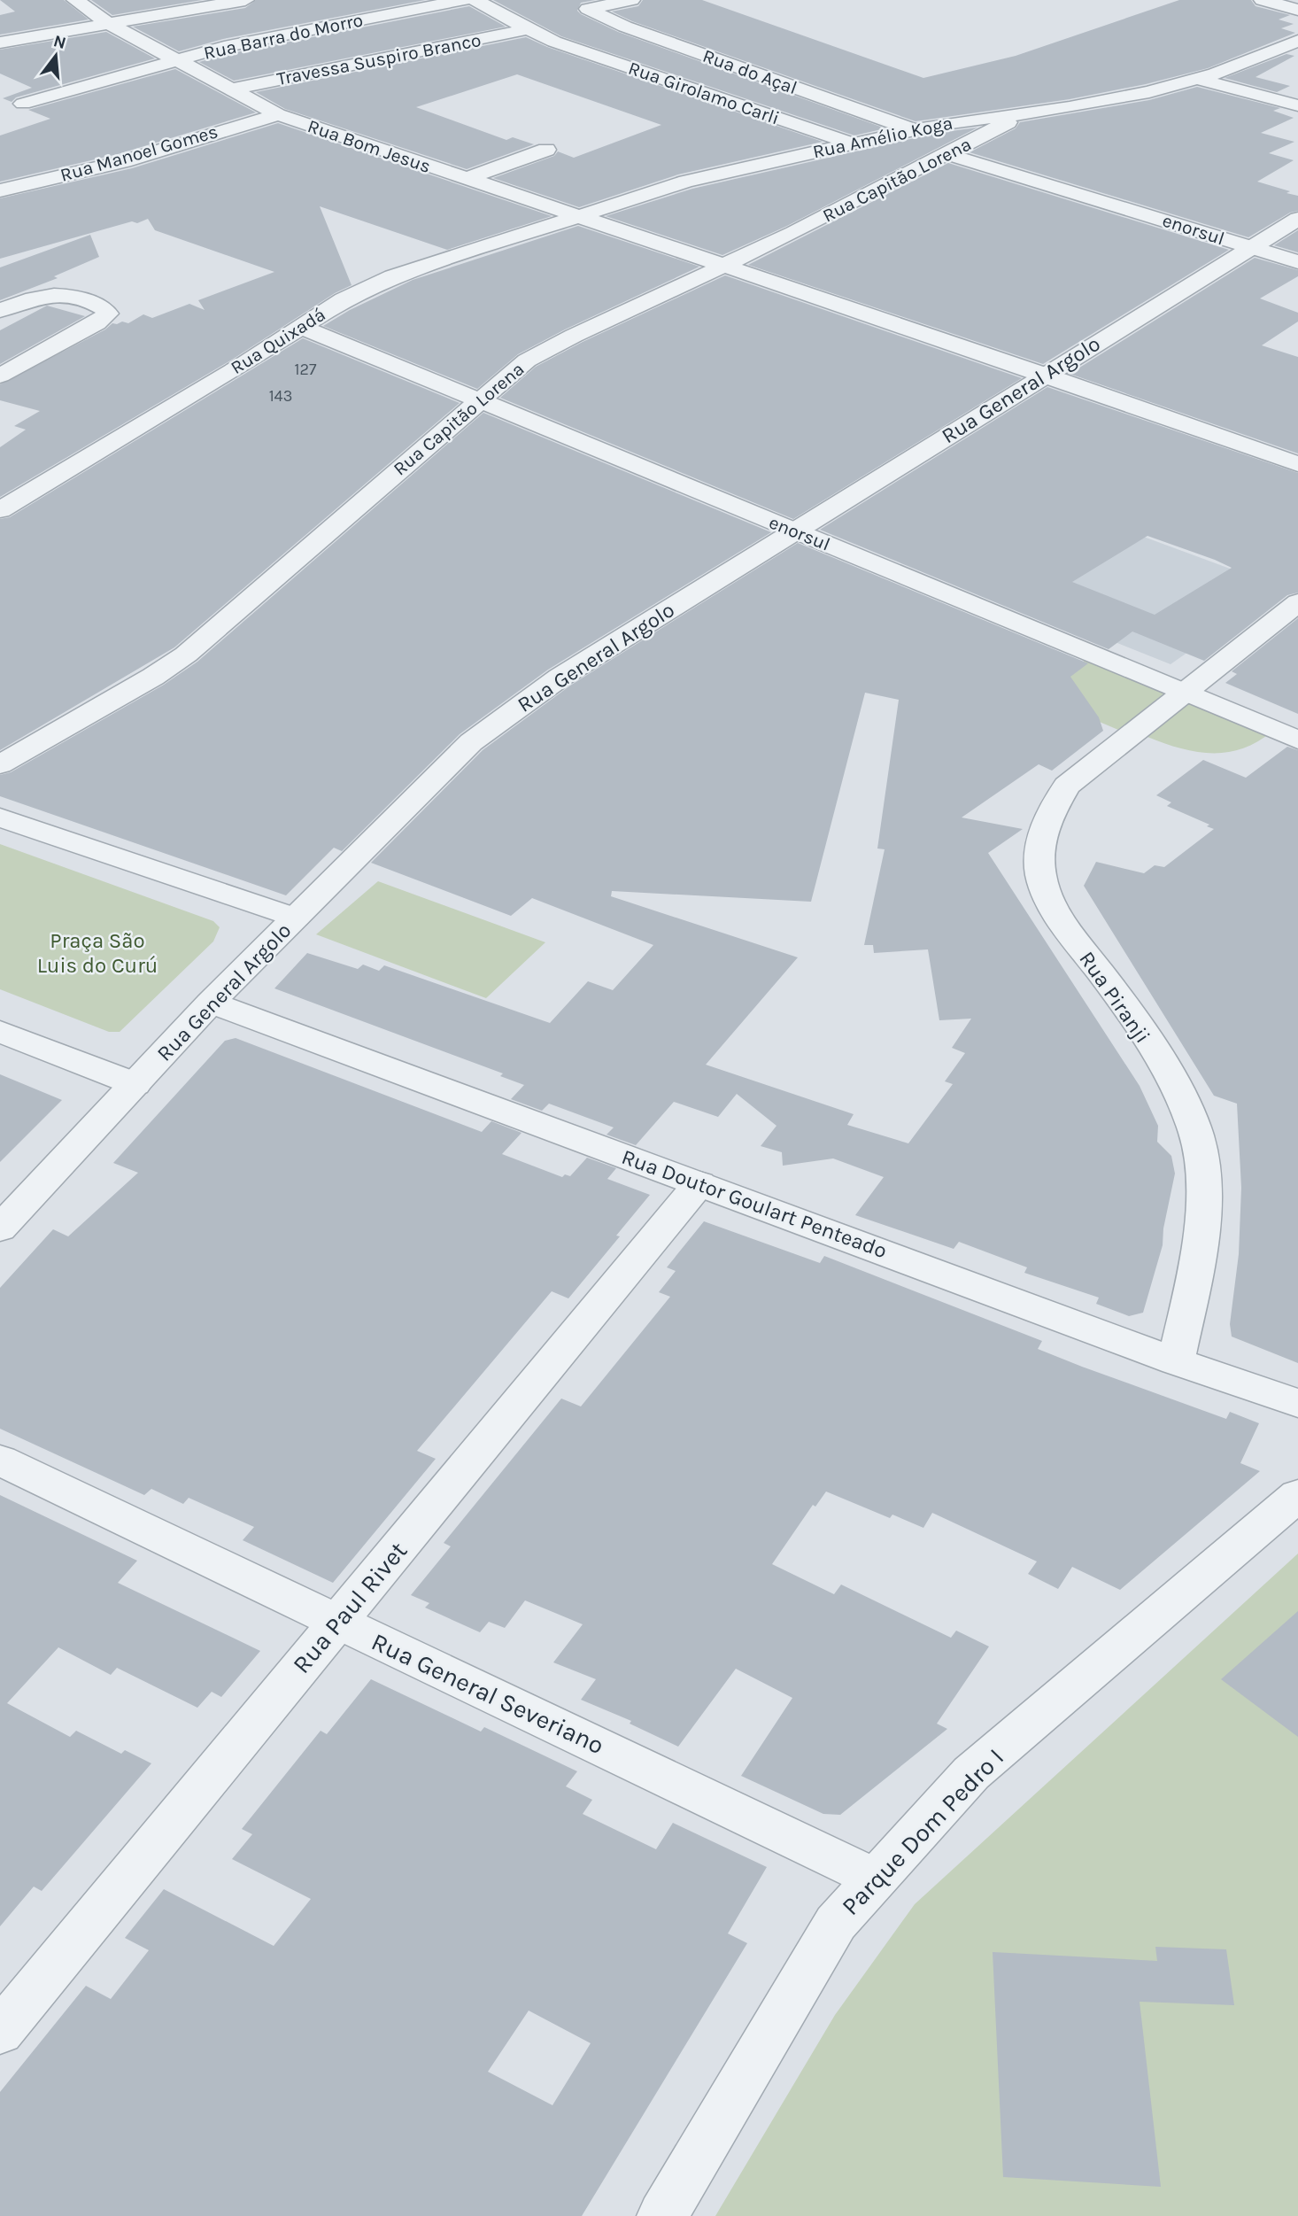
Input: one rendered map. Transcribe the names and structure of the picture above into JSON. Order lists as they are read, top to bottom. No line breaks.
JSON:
{"streets":{"street":["Rua Barra do Morro","Travessa Suspiro Branco","Rua do Açal","Rua Girolamo Carli","Rua Amélio Koga","Rua Bom Jesus","Rua Manoel Gomes","Rua Capitão Lorena","enorsul","Rua Quixadá","Rua General Argolo","Rua Piranji","Rua Doutor Goulart Penteado","Rua Paul Rivet","Rua General Severiano","Parque Dom Pedro I"]},"crossings":[["Rua Barra do Morro","Rua Bom Jesus"],["Travessa Suspiro Branco","Rua Girolamo Carli"],["Travessa Suspiro Branco","Rua Bom Jesus"],["Rua do Açal","Rua Girolamo Carli"],["Rua do Açal","Rua Amélio Koga"],["Rua Girolamo Carli","Rua Amélio Koga"],["Rua Amélio Koga","Rua Bom Jesus"],["Rua Amélio Koga","Rua Capitão Lorena"],["Rua Amélio Koga","Rua Quixadá"],["Rua Bom Jesus","Rua Manoel Gomes"],["Rua Bom Jesus","Rua Quixadá"],["Rua Capitão Lorena","enorsul"],["enorsul","Rua Quixadá"],["enorsul","Rua General Argolo"],["enorsul","Rua Piranji"],["Rua General Argolo","Rua Doutor Goulart Penteado"],["Rua Piranji","Rua Doutor Goulart Penteado"],["Rua Doutor Goulart Penteado","Rua Paul Rivet"],["Rua Paul Rivet","Rua General Severiano"],["Rua General Severiano","Parque Dom Pedro I"]],"parks":["Praça São Luis do Curú"],"house_numbers":["127","143"],"north":"top"}
